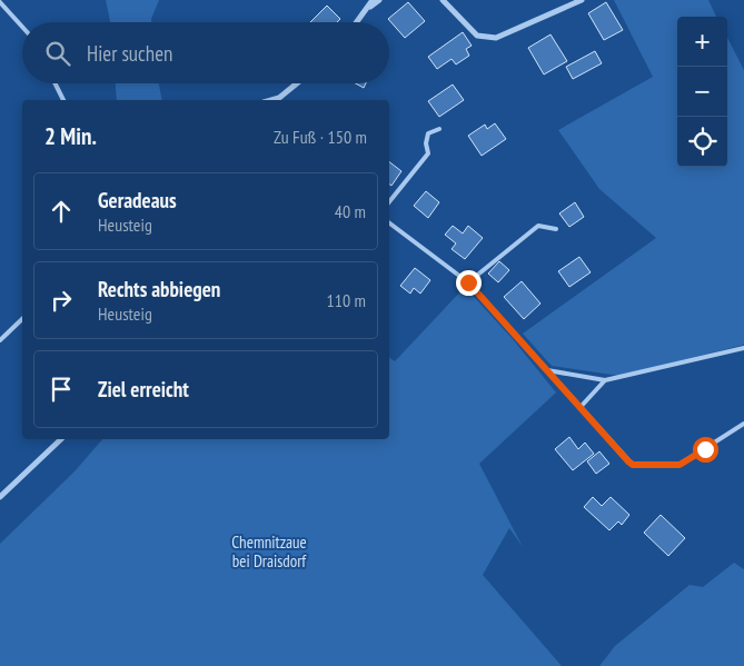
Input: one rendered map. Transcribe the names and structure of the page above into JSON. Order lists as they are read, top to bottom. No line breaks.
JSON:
{"parks":["Chemnitzaue bei Draisdorf"],"page":{"map_buttons":["+","−"],"search":"Hier suchen","heading":["2 Min.","Zu Fuß · 150 m"],"list":[["Geradeaus","Heusteig","40 m"],["Rechts abbiegen","Heusteig","110 m"],"Ziel erreicht"]}}
